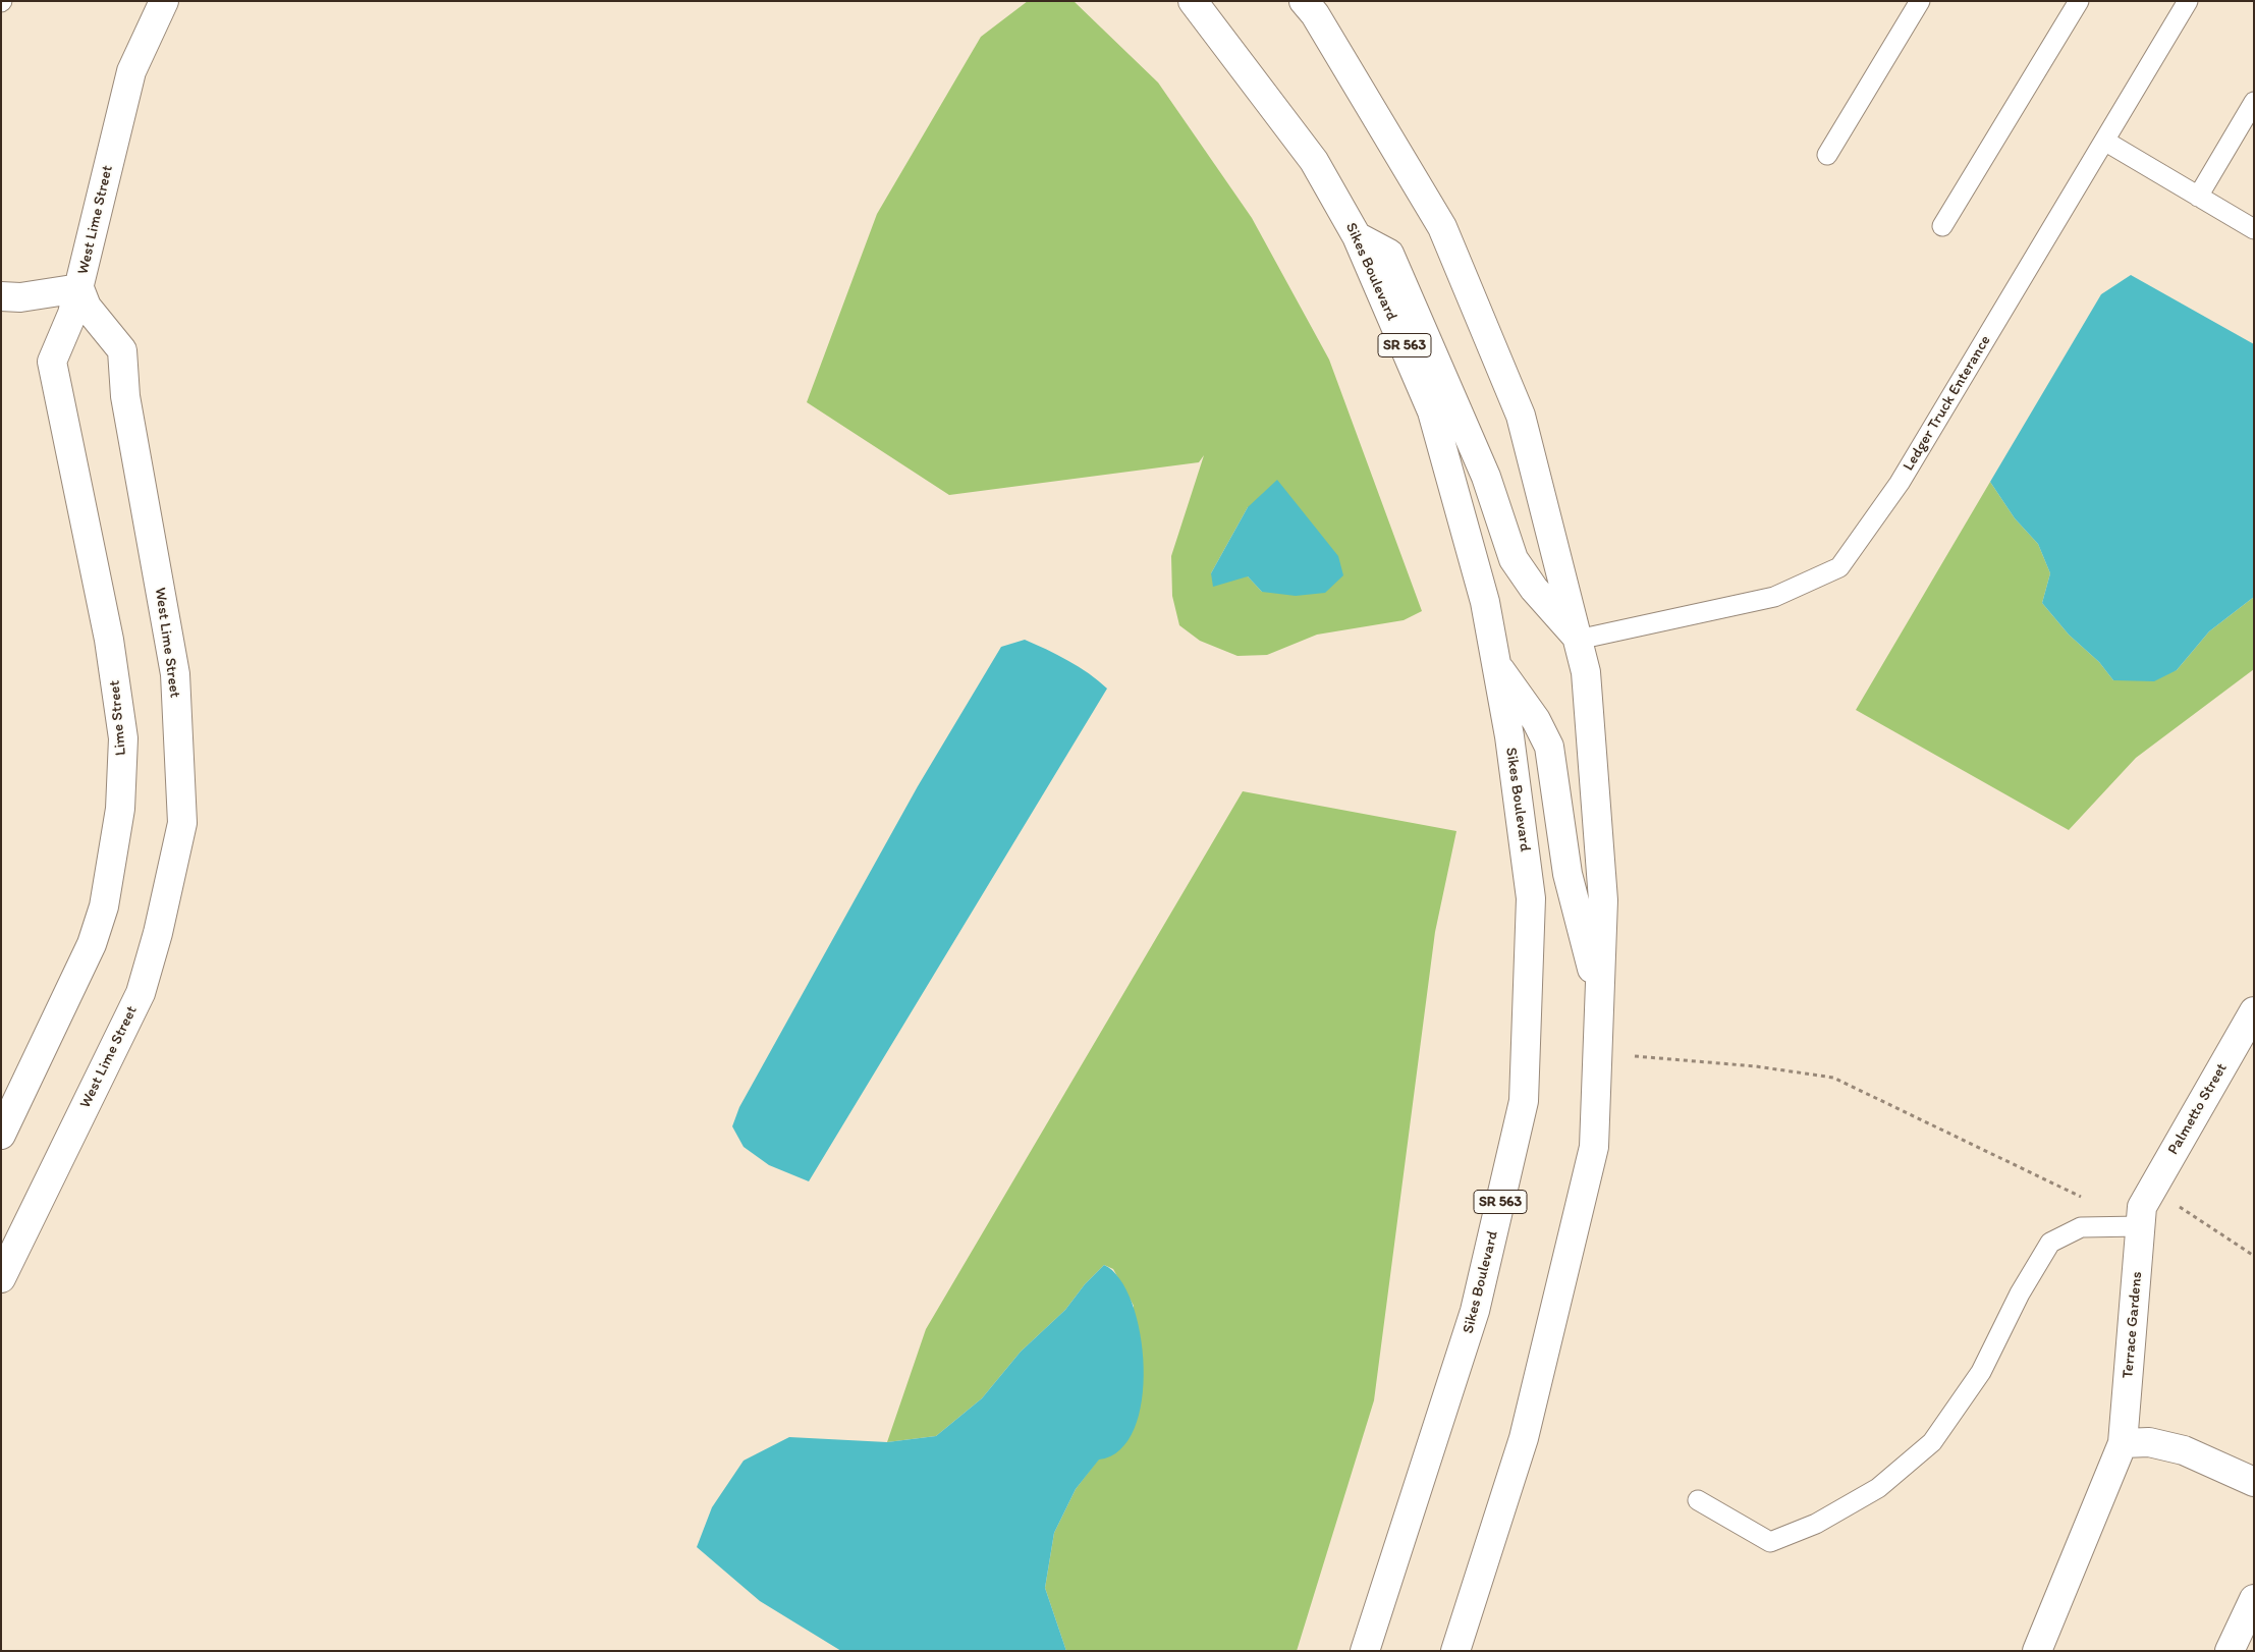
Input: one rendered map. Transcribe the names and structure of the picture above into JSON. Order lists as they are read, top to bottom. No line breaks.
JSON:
{"streets":{"main road":["West Lime Street","Sikes Boulevard","SR 563","Lime Street","Palmetto Street","Terrace Gardens"],"lane":["Ledger Truck Enterance"]},"crossings":[["West Lime Street","Lime Street"],["Palmetto Street","Terrace Gardens"]]}
